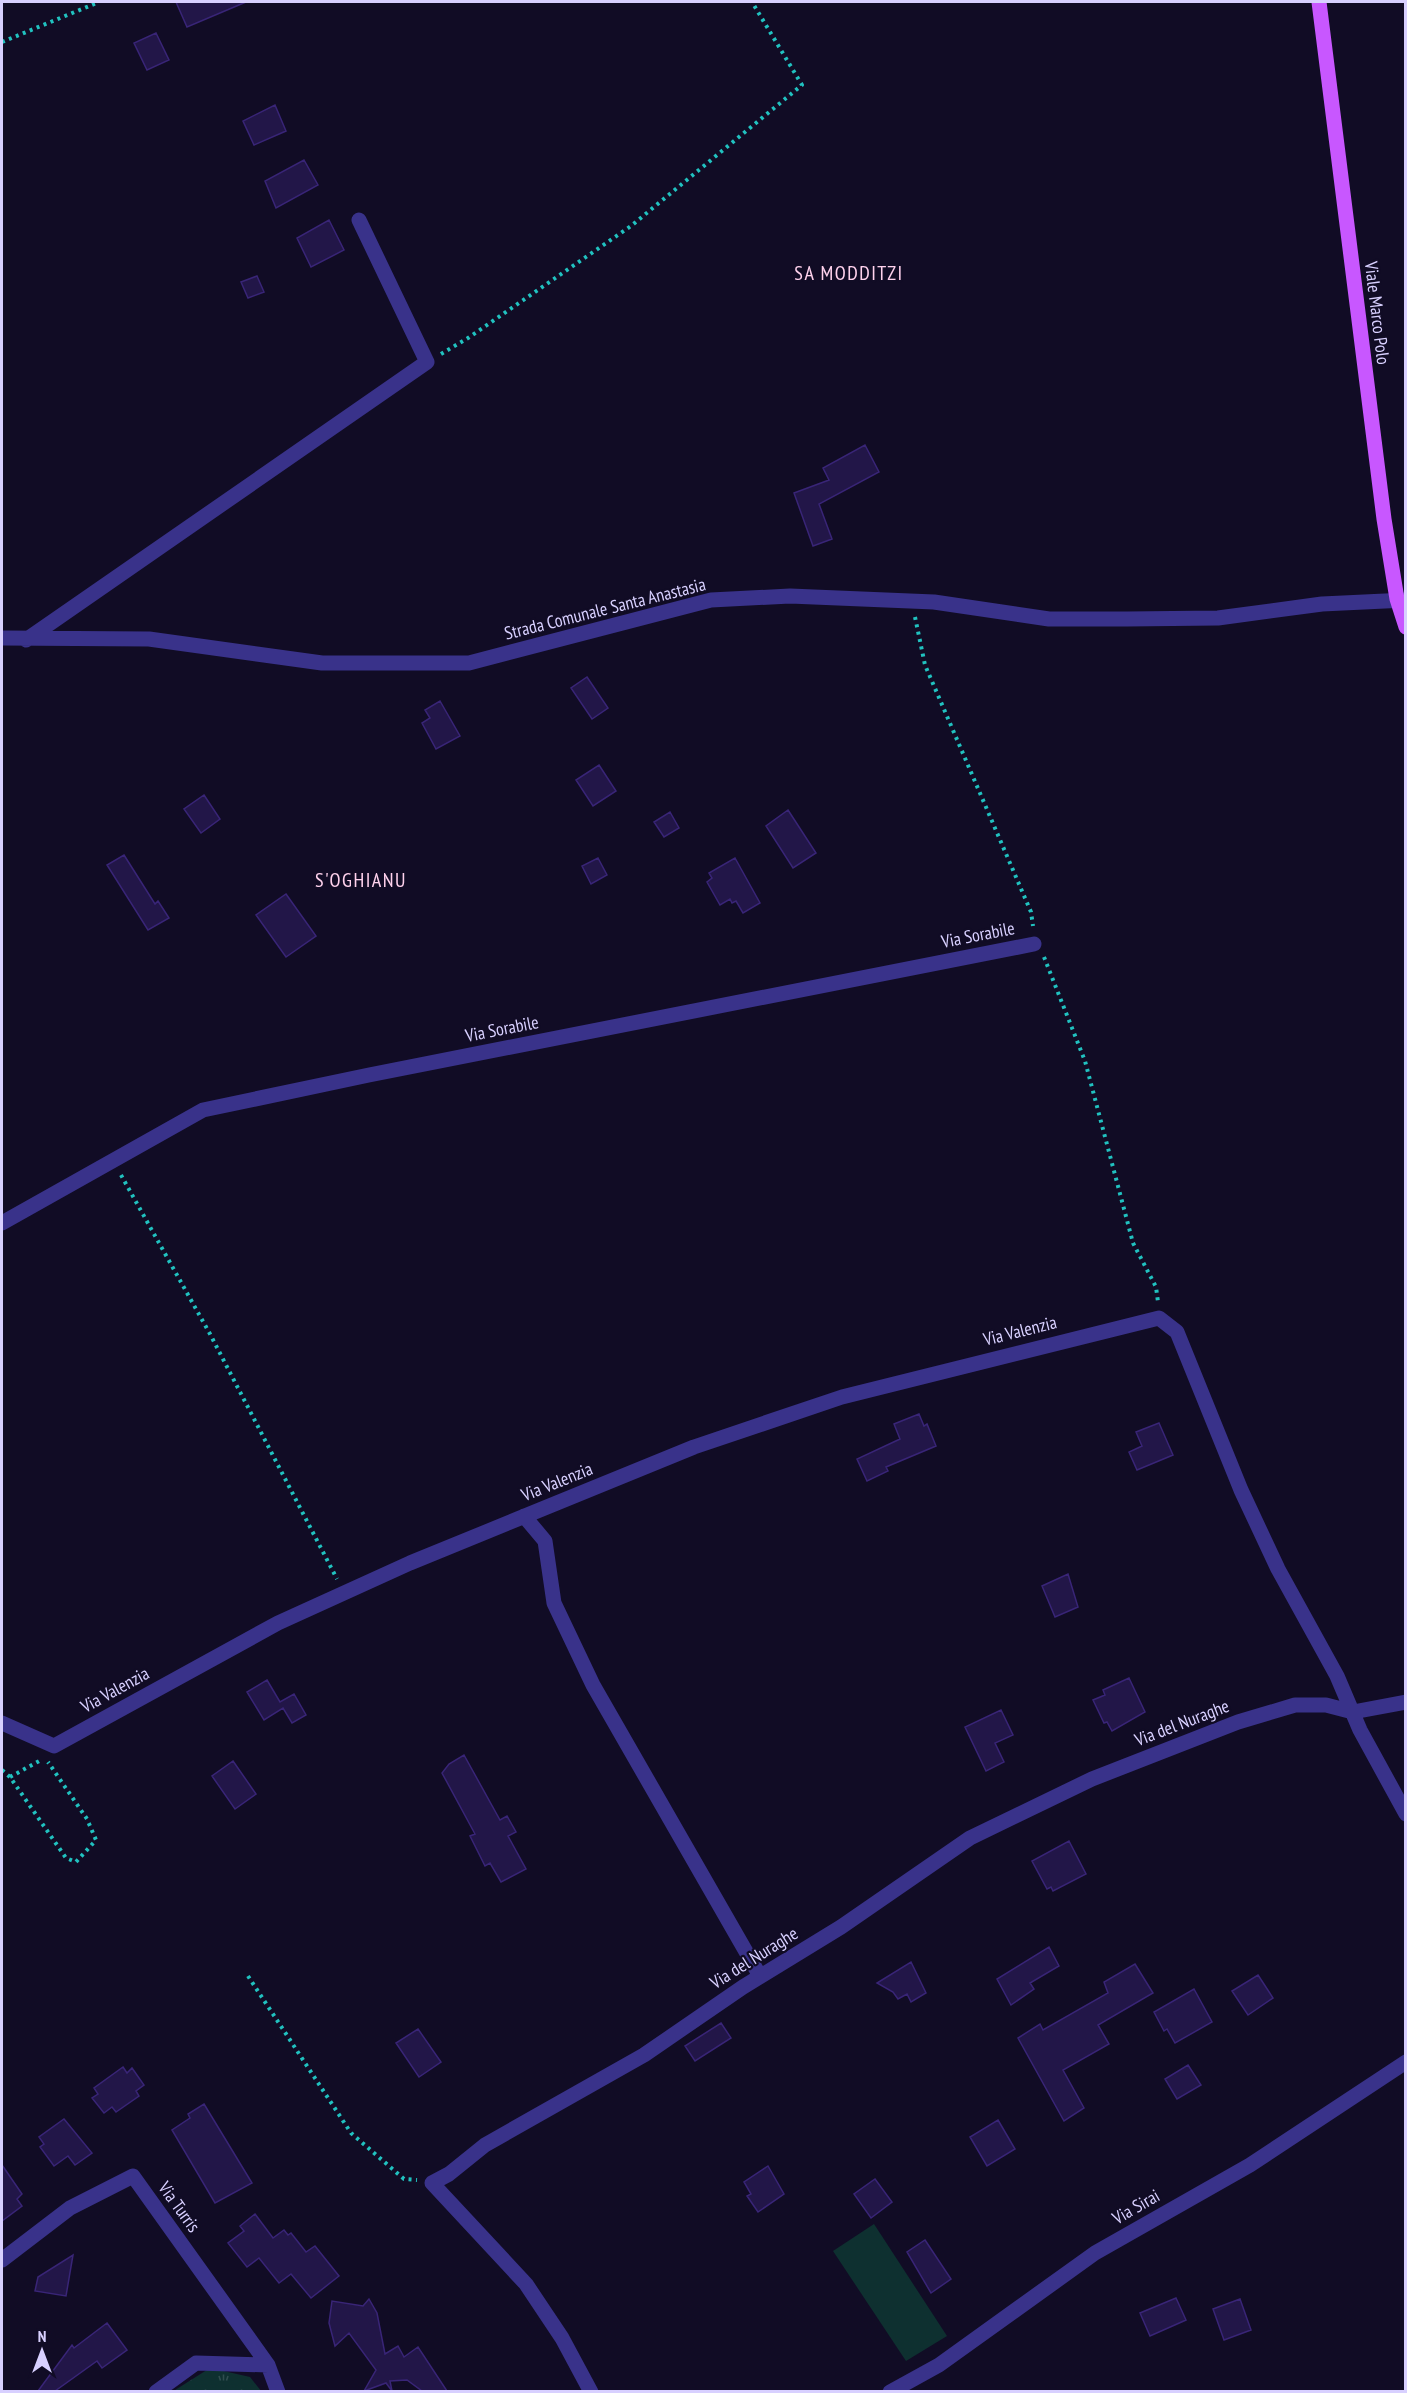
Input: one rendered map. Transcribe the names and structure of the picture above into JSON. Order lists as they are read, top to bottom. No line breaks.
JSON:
{"streets":{"main road":["Viale Marco Polo"],"street":["Strada Comunale Santa Anastasia","Via Sorabile","Via Valenzia","Via del Nuraghe","Via Turris","Via Sirai"]},"crossings":[["Viale Marco Polo","Strada Comunale Santa Anastasia"],["Via Valenzia","Via del Nuraghe"]],"districts":["SA MODDITZI","S'OGHIANU"],"north":"top"}
